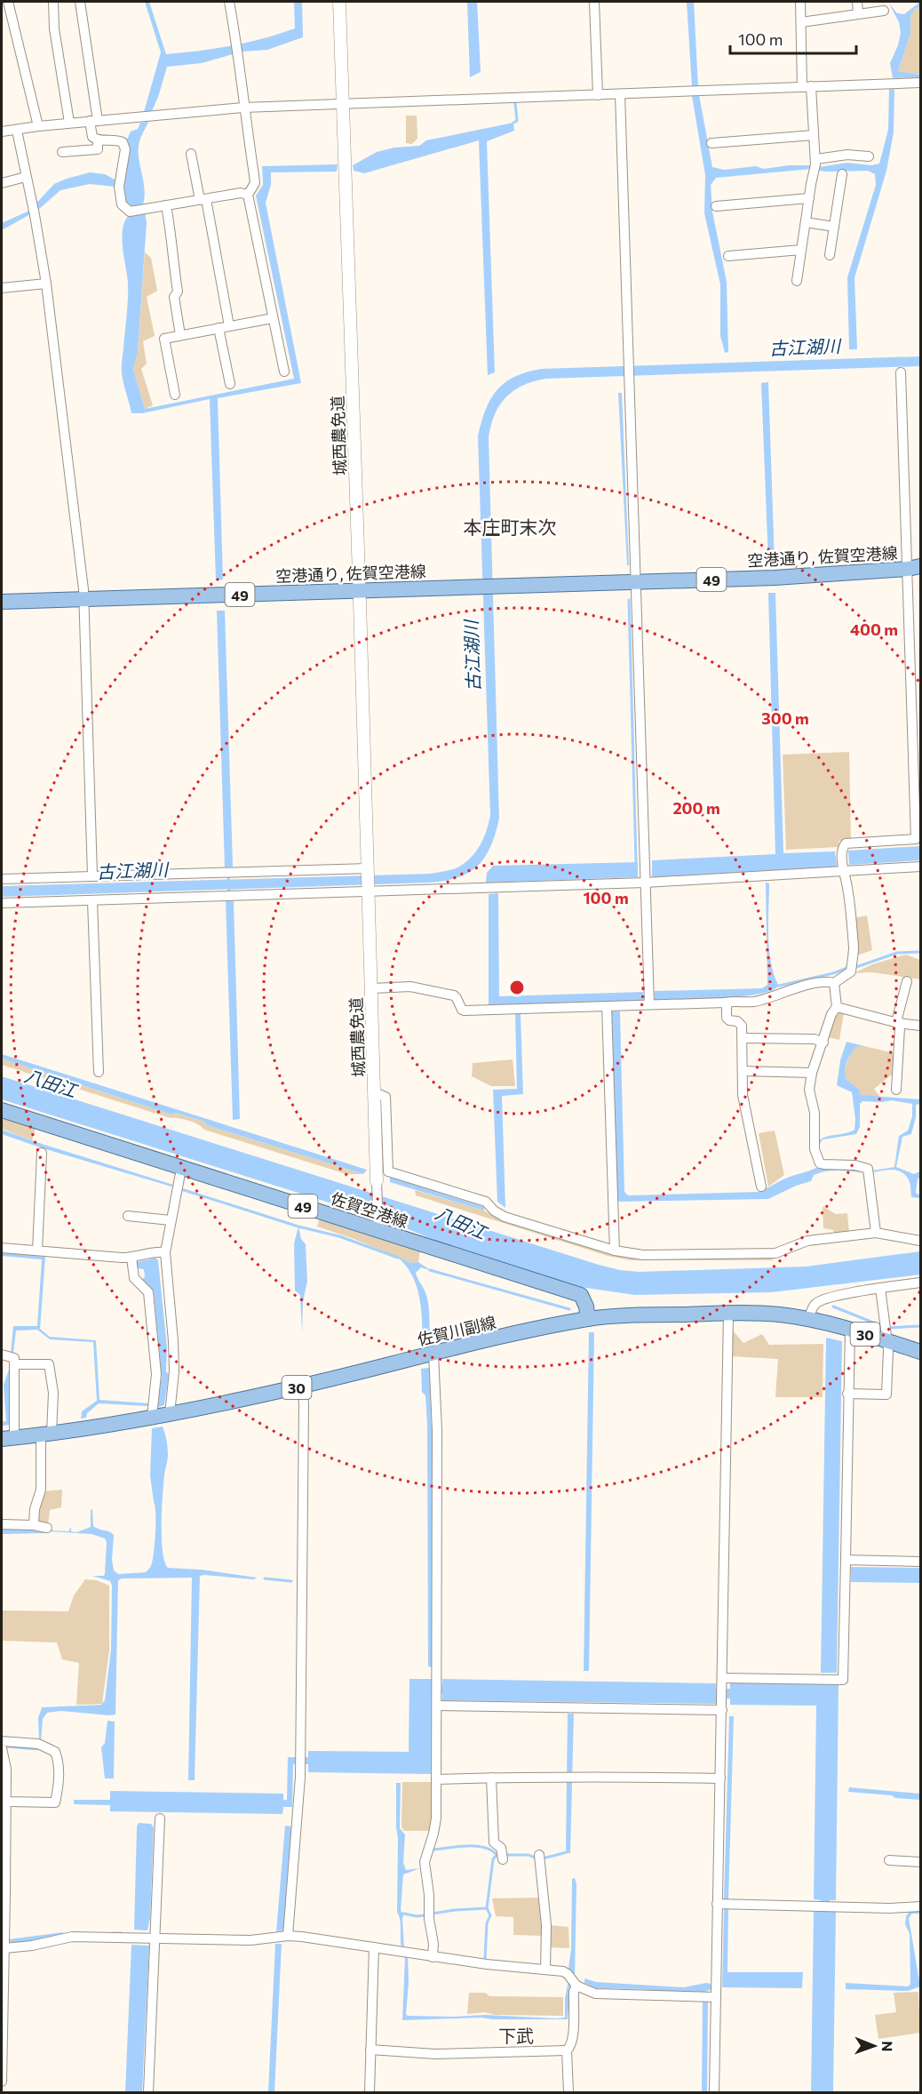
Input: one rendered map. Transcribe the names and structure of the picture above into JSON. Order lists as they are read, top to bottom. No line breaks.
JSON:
{"streets":{"main road":["空港通り, 佐賀空港線","49","佐賀空港線","佐賀川副線","30"],"street":["城西農免道"]},"crossings":[["城西農免道","空港通り, 佐賀空港線"],["佐賀空港線","佐賀川副線"]],"districts":["本庄町末次","下武"],"water":["古江湖川","八田江"],"scale_bar":"100 m","north":"right","rings":["400 m","300 m","200 m","100 m"]}
